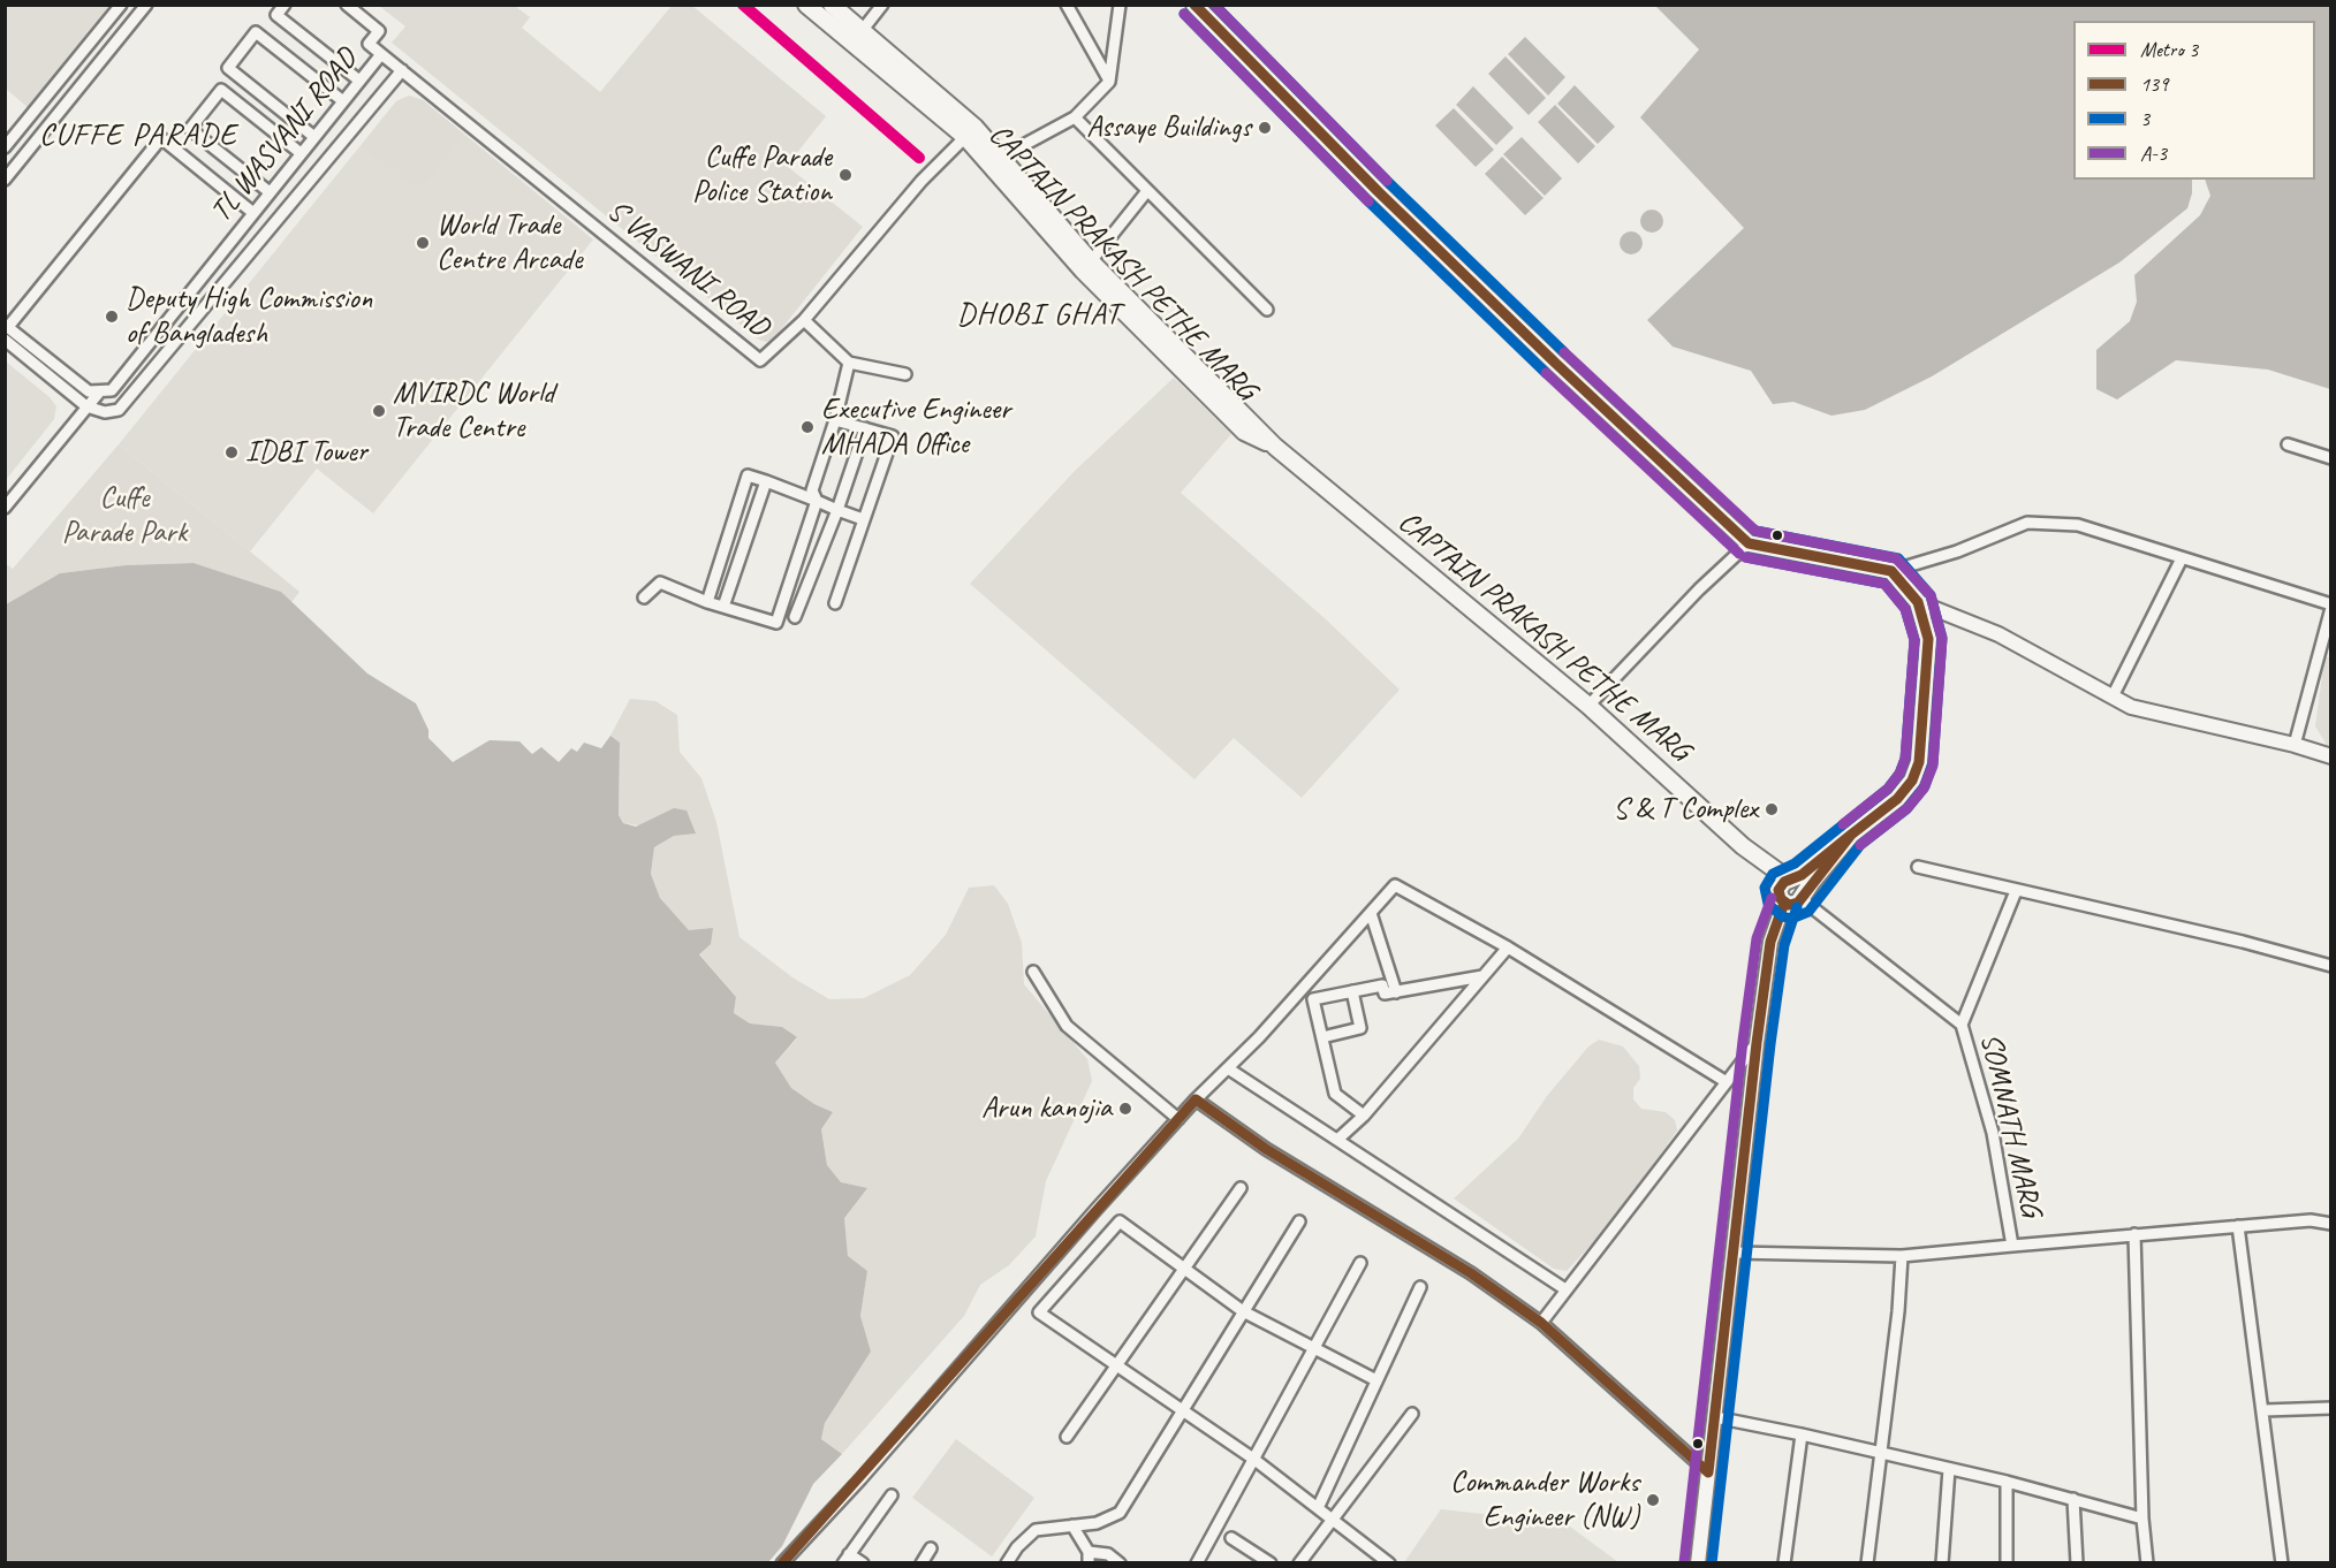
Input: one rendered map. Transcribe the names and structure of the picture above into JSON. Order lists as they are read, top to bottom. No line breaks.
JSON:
{"streets":{"main road":["CAPTAIN PRAKASH PETHE MARG"],"street":["TL WASVANI ROAD","S VASWANI ROAD","SOMNATH MARG"]},"crossings":[["TL WASVANI ROAD","S VASWANI ROAD"],["CAPTAIN PRAKASH PETHE MARG","S VASWANI ROAD"],["CAPTAIN PRAKASH PETHE MARG","SOMNATH MARG"]],"districts":["CUFFE PARADE","DHOBI GHAT"],"parks":["Cuffe Parade Park"],"places":["Assaye Buildings","Cuffe Parade Police Station","World Trade Centre Arcade","Deputy High Commission of Bangladesh","MVIRDC World Trade Centre","Executive Engineer MHADA Office","IDBI Tower","S & T Complex","Arun kanojia","Commander Works Engineer (NW)"],"lines":["metro line 3","transit line 139","transit line 3","transit line A-3"],"legend":["Metro 3","139","3","A-3"]}
